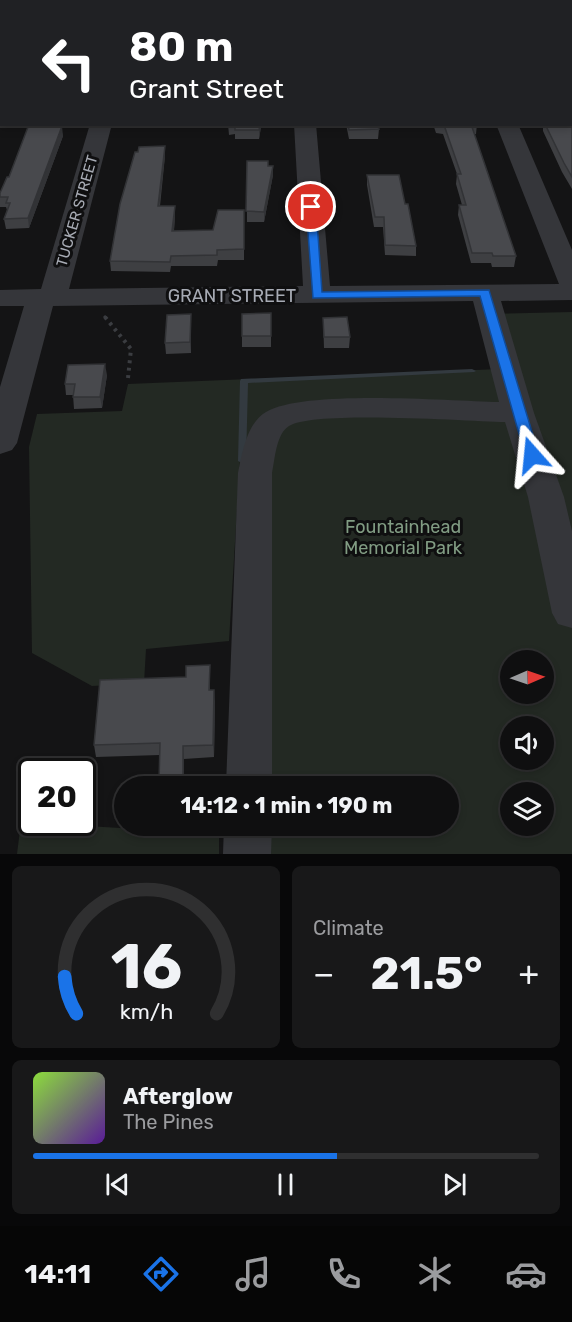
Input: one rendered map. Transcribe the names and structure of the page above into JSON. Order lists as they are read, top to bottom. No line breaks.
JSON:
{"streets":{"street":["TUCKER STREET","GRANT STREET"]},"crossings":[["TUCKER STREET","GRANT STREET"]],"parks":["Fountainhead Memorial Park"],"north":"right","page":{"turn":["80 m","Grant Street"],"limit":"20","trip":"14:12 · 1 min · 190 m","tile":"Climate","heat":["−","21.5°","+"],"song":["Afterglow","The Pines"],"tabs":"14:11","gauge":["16","km/h"]}}
